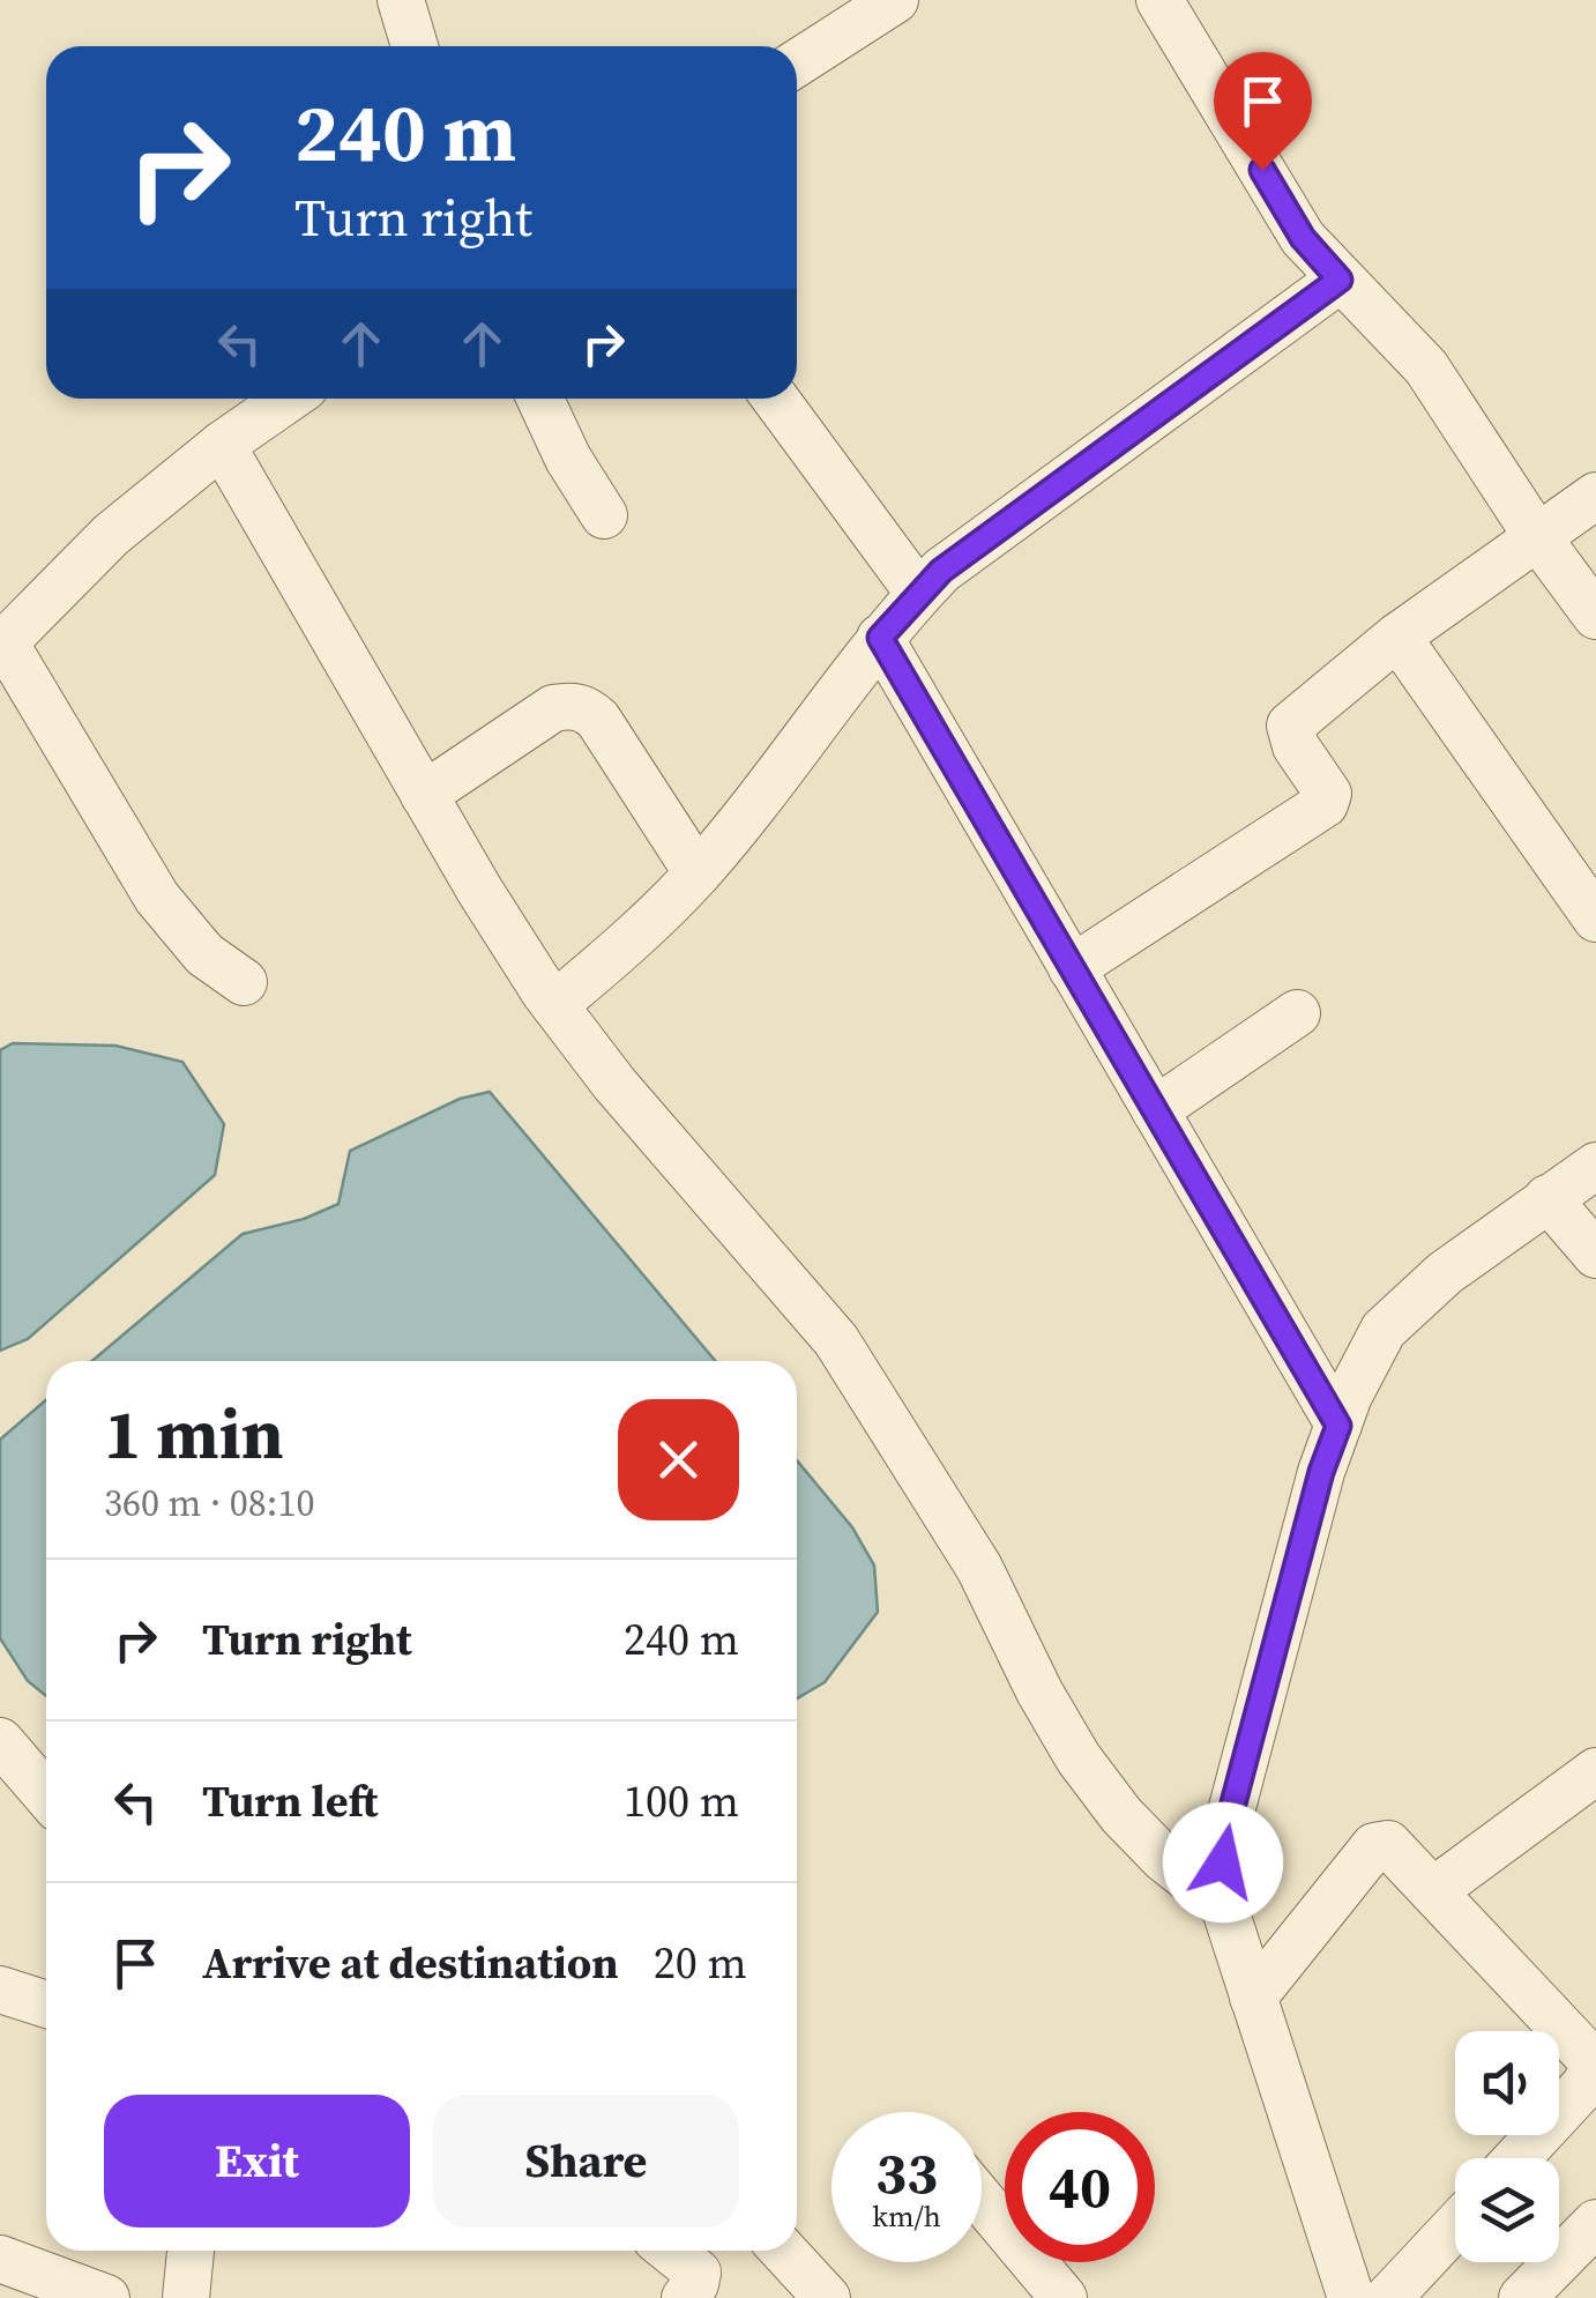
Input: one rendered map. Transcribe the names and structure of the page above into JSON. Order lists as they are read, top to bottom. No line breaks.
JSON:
{"page":{"turn":["240 m","Turn right"],"heading":["1 min","360 m · 08:10"],"list":[{"name":"Turn right","value":"240 m"},{"name":"Turn left","value":"100 m"},{"name":"Arrive at destination","value":"20 m"}],"buttons":["Exit","Share"],"speed":"33 km/h","limit":"40"}}
